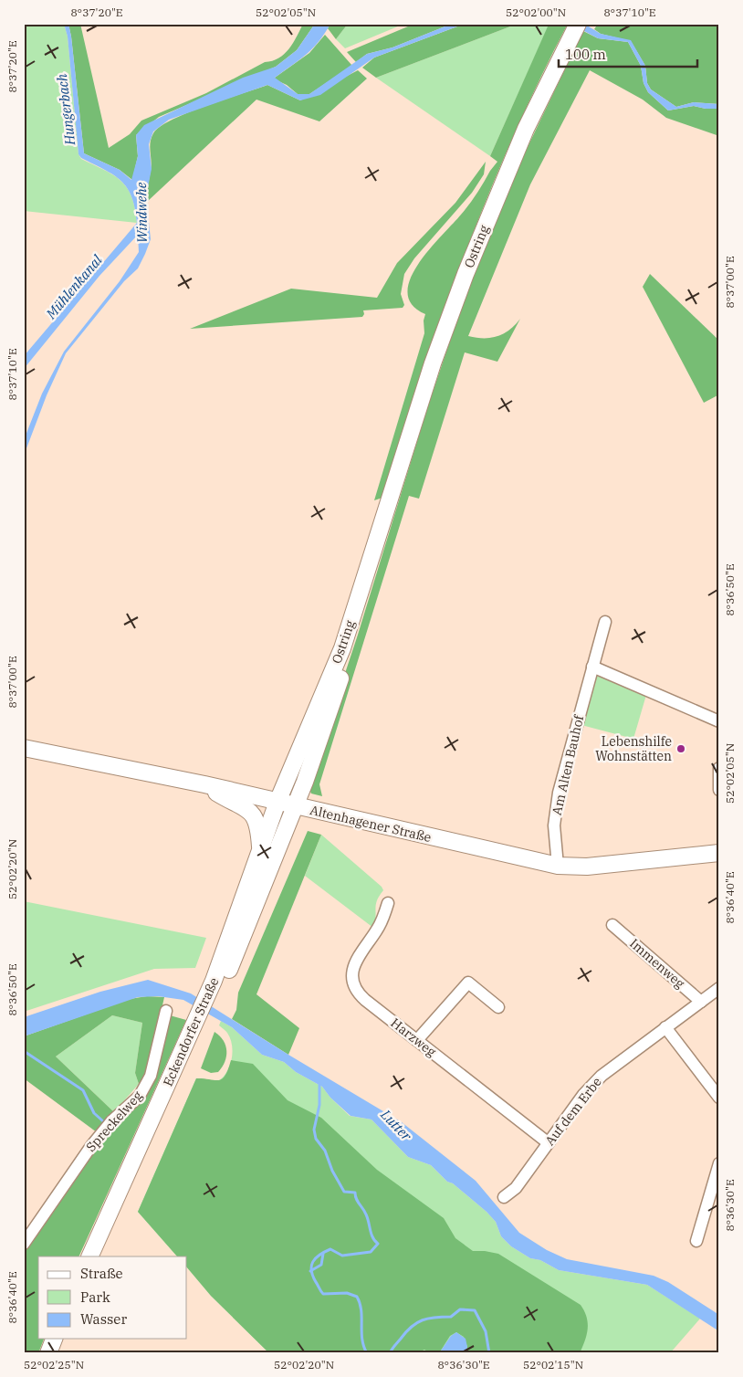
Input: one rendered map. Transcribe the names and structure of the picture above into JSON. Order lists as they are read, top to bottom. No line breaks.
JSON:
{"streets":{"main road":["Ostring","Altenhagener Straße","Eckendorfer Straße"],"street":["Am Alten Bauhof","Immenweg","Harzweg","Auf dem Erbe","Spreckelweg"]},"crossings":[["Ostring","Altenhagener Straße"],["Ostring","Eckendorfer Straße"],["Am Alten Bauhof","Altenhagener Straße"],["Altenhagener Straße","Eckendorfer Straße"],["Immenweg","Auf dem Erbe"],["Harzweg","Auf dem Erbe"]],"water":["Hungerbach","Windwehe","Mühlenkanal","Lutter"],"places":["Lebenshilfe Wohnstätten"],"legend":["Straße","Park","Wasser"],"scale_bar":"100 m","coordinates":["8°37'20\"E","52°02'05\"N","52°02'00\"N","8°37'10\"E","8°37'00\"E","8°36'50\"E","52°02'20\"N","8°36'40\"E","8°36'30\"E","52°02'25\"N","52°02'15\"N"]}
